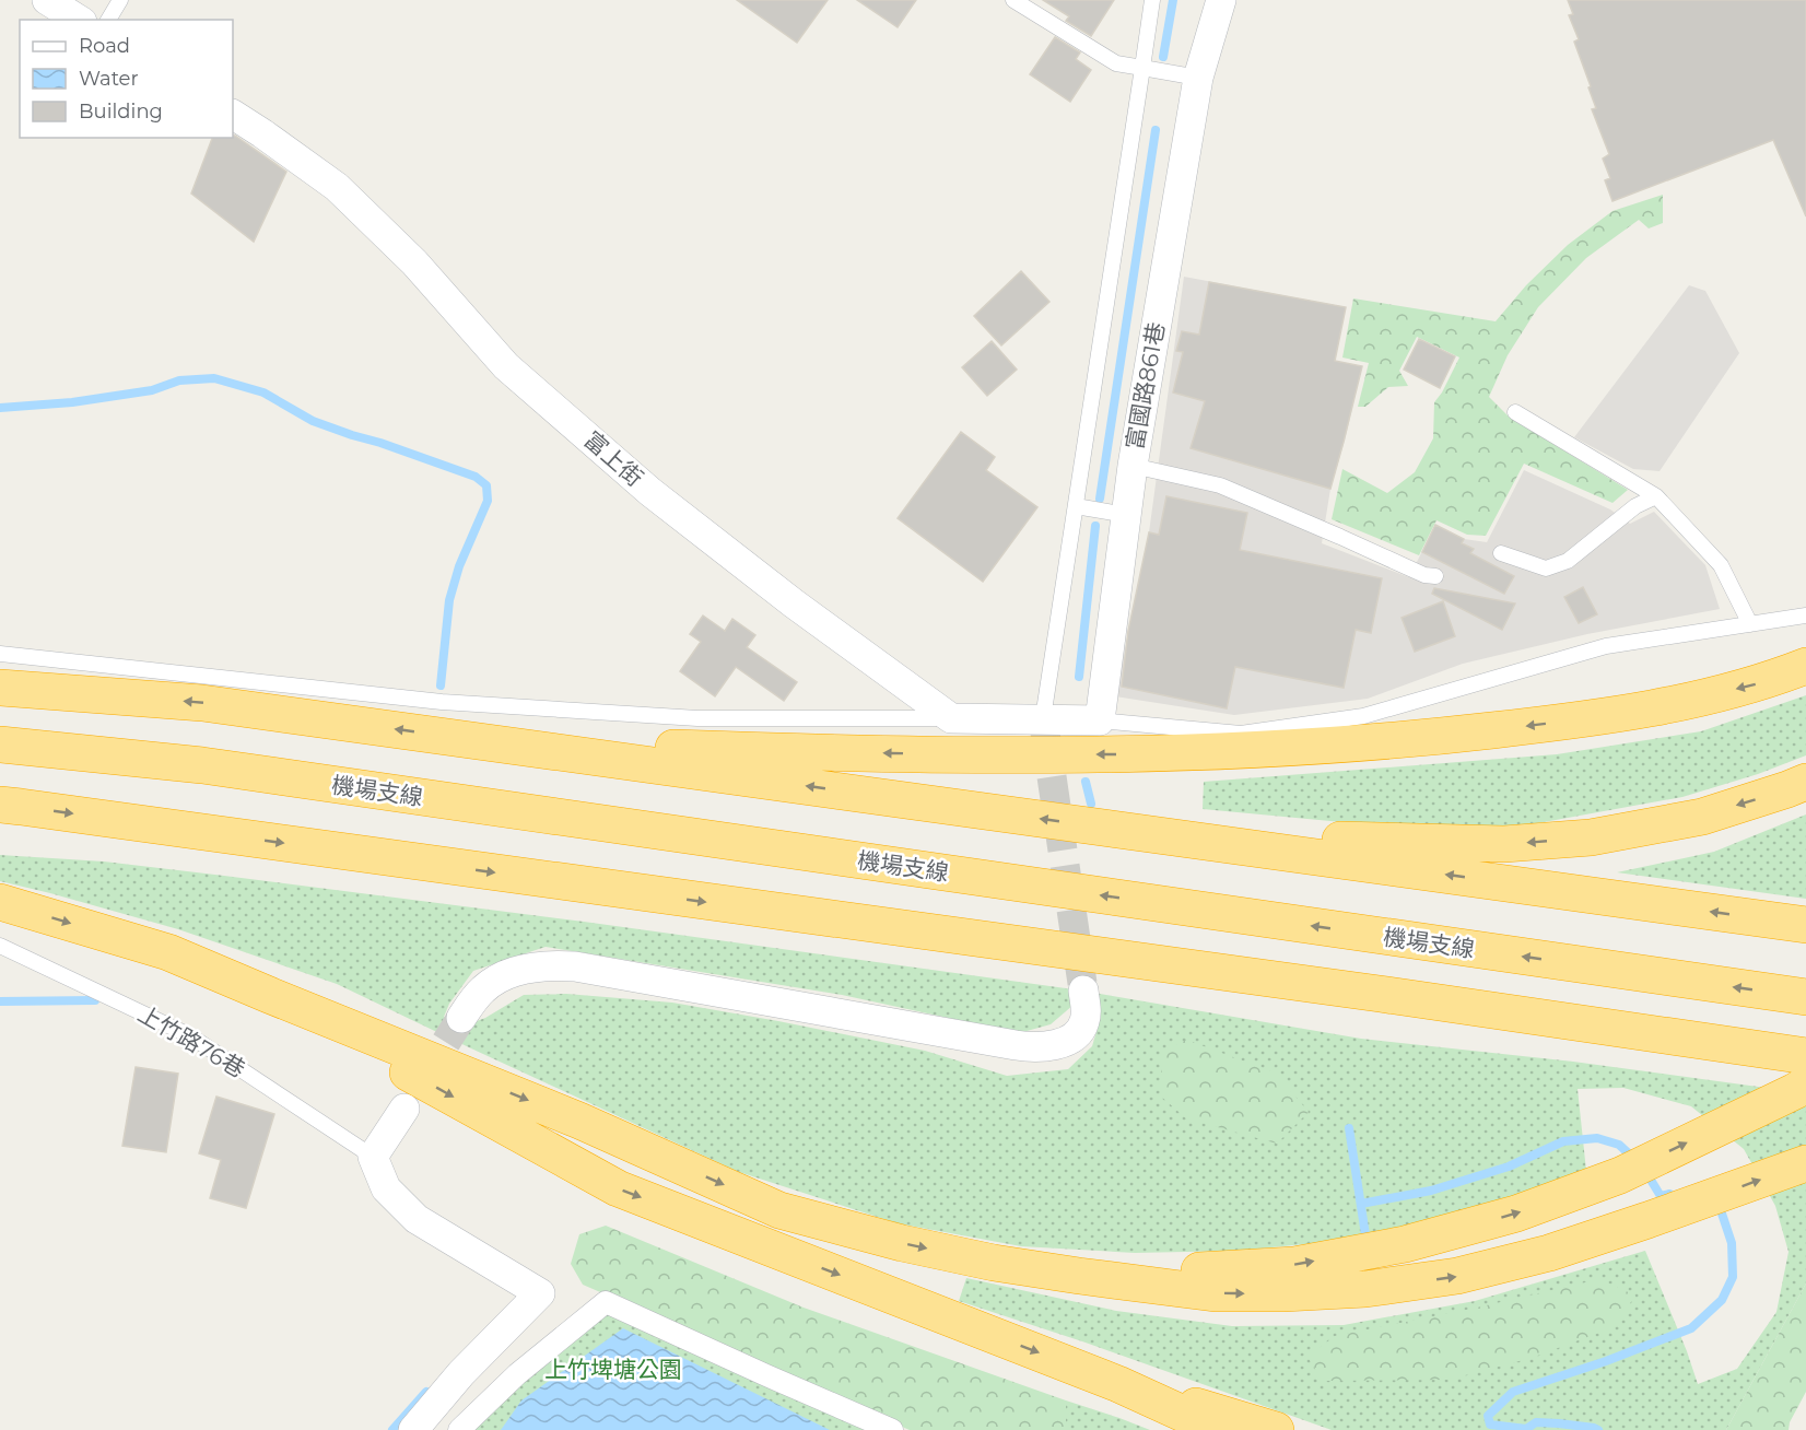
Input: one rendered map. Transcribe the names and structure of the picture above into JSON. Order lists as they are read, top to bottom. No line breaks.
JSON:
{"streets":{"highway":["機場支線"],"street":["富國路861巷","富上街"],"lane":["上竹路76巷"]},"parks":["上竹埤塘公園"],"legend":["Road","Water","Building"]}
